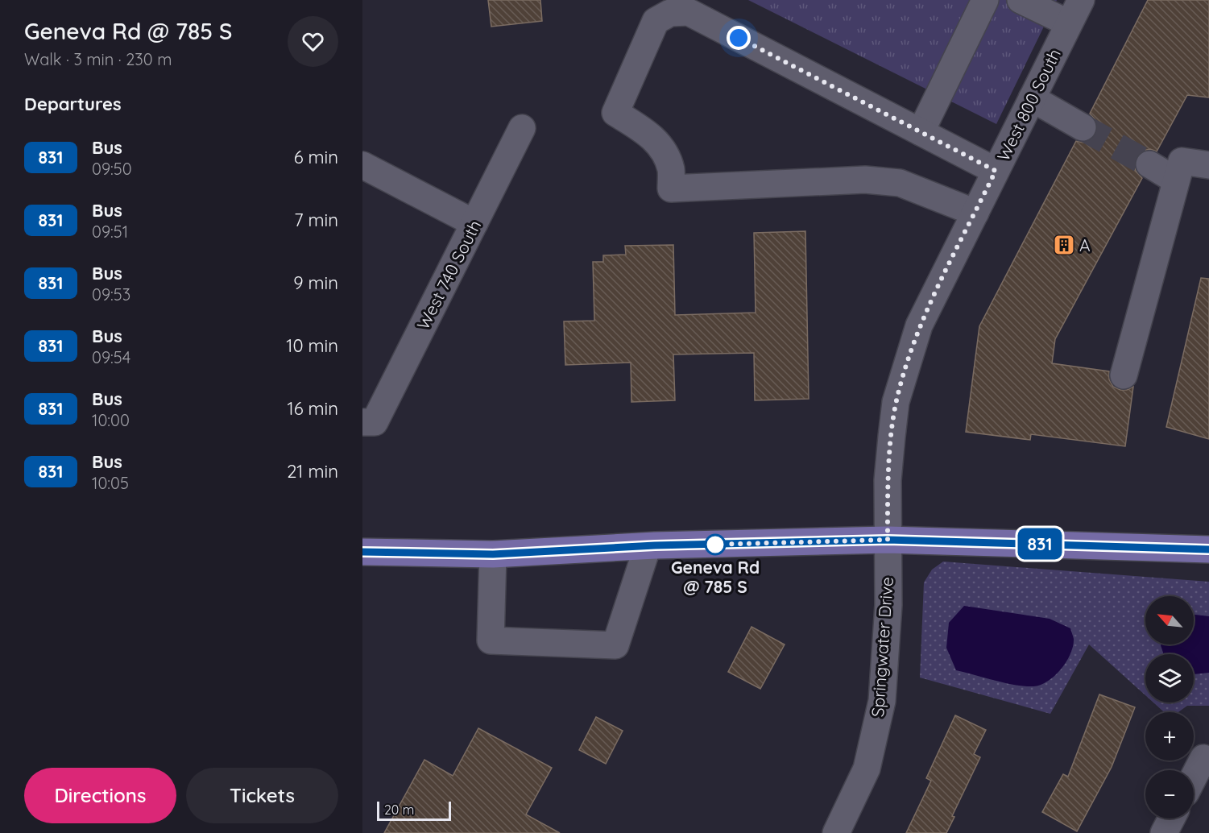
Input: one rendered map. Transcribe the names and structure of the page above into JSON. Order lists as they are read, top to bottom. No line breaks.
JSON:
{"streets":{"street":["West 800 South","West 740 South","Springwater Drive"]},"crossings":[["West 800 South","Springwater Drive"]],"places":{"building":["A"],"other":["Geneva Rd @ 785 S"]},"lines":["bus line 831"],"scale_bar":"20 m","north":"top left","page":{"heading":[["Geneva Rd @ 785 S","Walk · 3 min · 230 m"],"Departures"],"on_map":"831","list":[{"mark":"831","name":"Bus","note":"09:50","value":"6 min"},{"mark":"831","name":"Bus","note":"09:51","value":"7 min"},{"mark":"831","name":"Bus","note":"09:53","value":"9 min"},{"mark":"831","name":"Bus","note":"09:54","value":"10 min"},{"mark":"831","name":"Bus","note":"10:00","value":"16 min"},{"mark":"831","name":"Bus","note":"10:05","value":"21 min"}],"map_buttons":["+","−"],"buttons":["Directions","Tickets"],"scale":"20 m"}}
